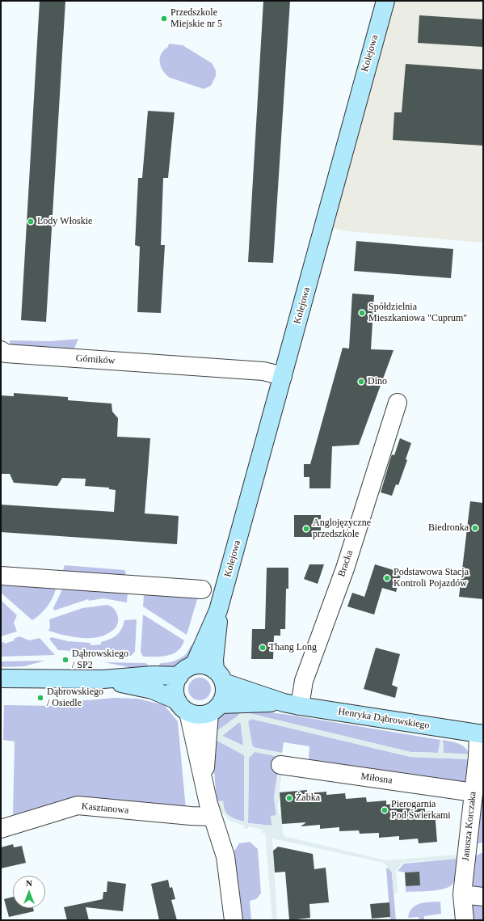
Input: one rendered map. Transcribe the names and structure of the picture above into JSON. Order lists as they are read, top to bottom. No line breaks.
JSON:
{"streets":{"street":["Kolejowa","Górników","Bracka","Henryka Dąbrowskiego","Miłosna","Kasztanowa","Janusza Korczaka"]},"crossings":[["Kolejowa","Górników"],["Kolejowa","Henryka Dąbrowskiego"],["Bracka","Henryka Dąbrowskiego"],["Henryka Dąbrowskiego","Janusza Korczaka"],["Miłosna","Janusza Korczaka"]],"places":["Przedszkole Miejskie nr 5","Lody Włoskie","Spółdzielnia Mieszkaniowa \"Cuprum\"","Dino","Biedronka","Anglojęzyczne przedszkole","Podstawowa Stacja Kontroli Pojazdów","Thang Long","Dąbrowskiego / SP2","Dąbrowskiego / Osiedle","Żabka","Pierogarnia Pod Świerkami"],"north":"top"}
